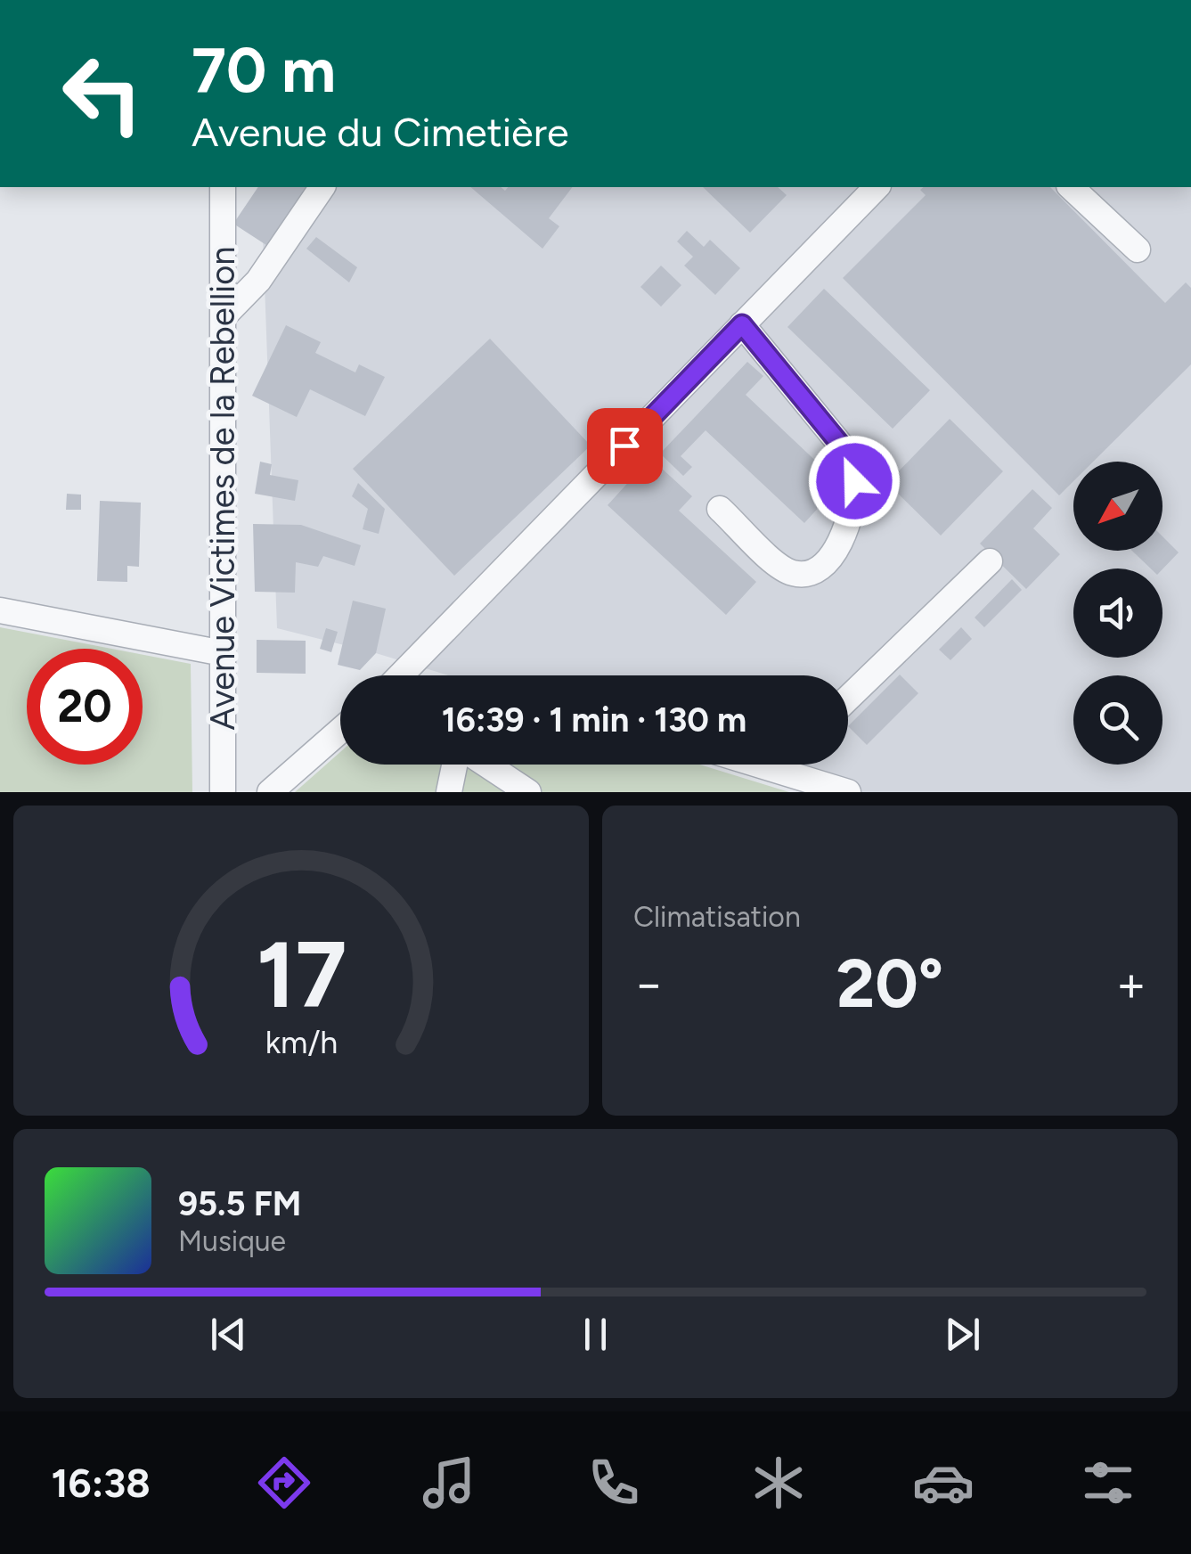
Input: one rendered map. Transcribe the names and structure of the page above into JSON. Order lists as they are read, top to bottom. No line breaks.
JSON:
{"streets":{"street":["Avenue Victimes de la Rebellion"]},"north":"bottom left","page":{"turn":["70 m","Avenue du Cimetière"],"limit":"20","trip":"16:39 · 1 min · 130 m","tile":"Climatisation","heat":["−","20°","+"],"song":["95.5 FM","Musique"],"tabs":"16:38","gauge":["17","km/h"]}}
